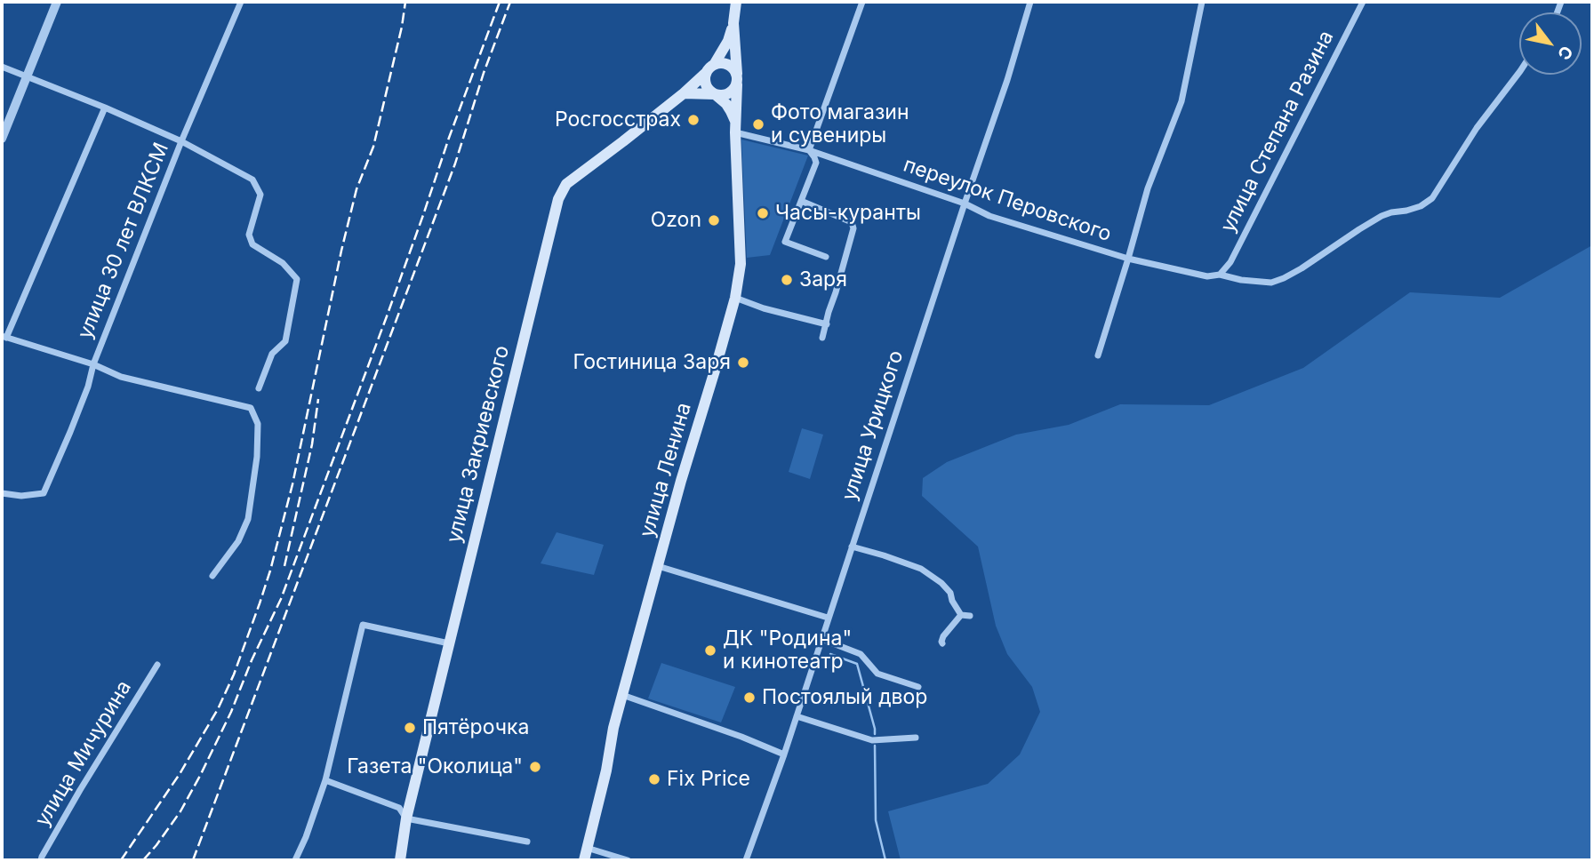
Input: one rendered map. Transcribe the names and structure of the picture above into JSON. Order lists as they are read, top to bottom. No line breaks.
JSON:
{"streets":{"main road":["улица Закриевского","улица Ленина"],"street":["улица Степана Разина","переулок Перовского","улица 30 лет ВЛКСМ","улица Урицкого","улица Мичурина"]},"crossings":[["улица Степана Разина","переулок Перовского"],["переулок Перовского","улица Урицкого"],["переулок Перовского","улица Ленина"],["улица Закриевского","улица Ленина"]],"places":["Росгосстрах","Фото магазин и сувениры","Часы-куранты","Ozon","Заря","Гостиница Заря","ДК \"Родина\" и кинотеатр","Постоялый двор","Пятёрочка","Газета \"Околица\"","Fix Price"],"north":"bottom right"}
